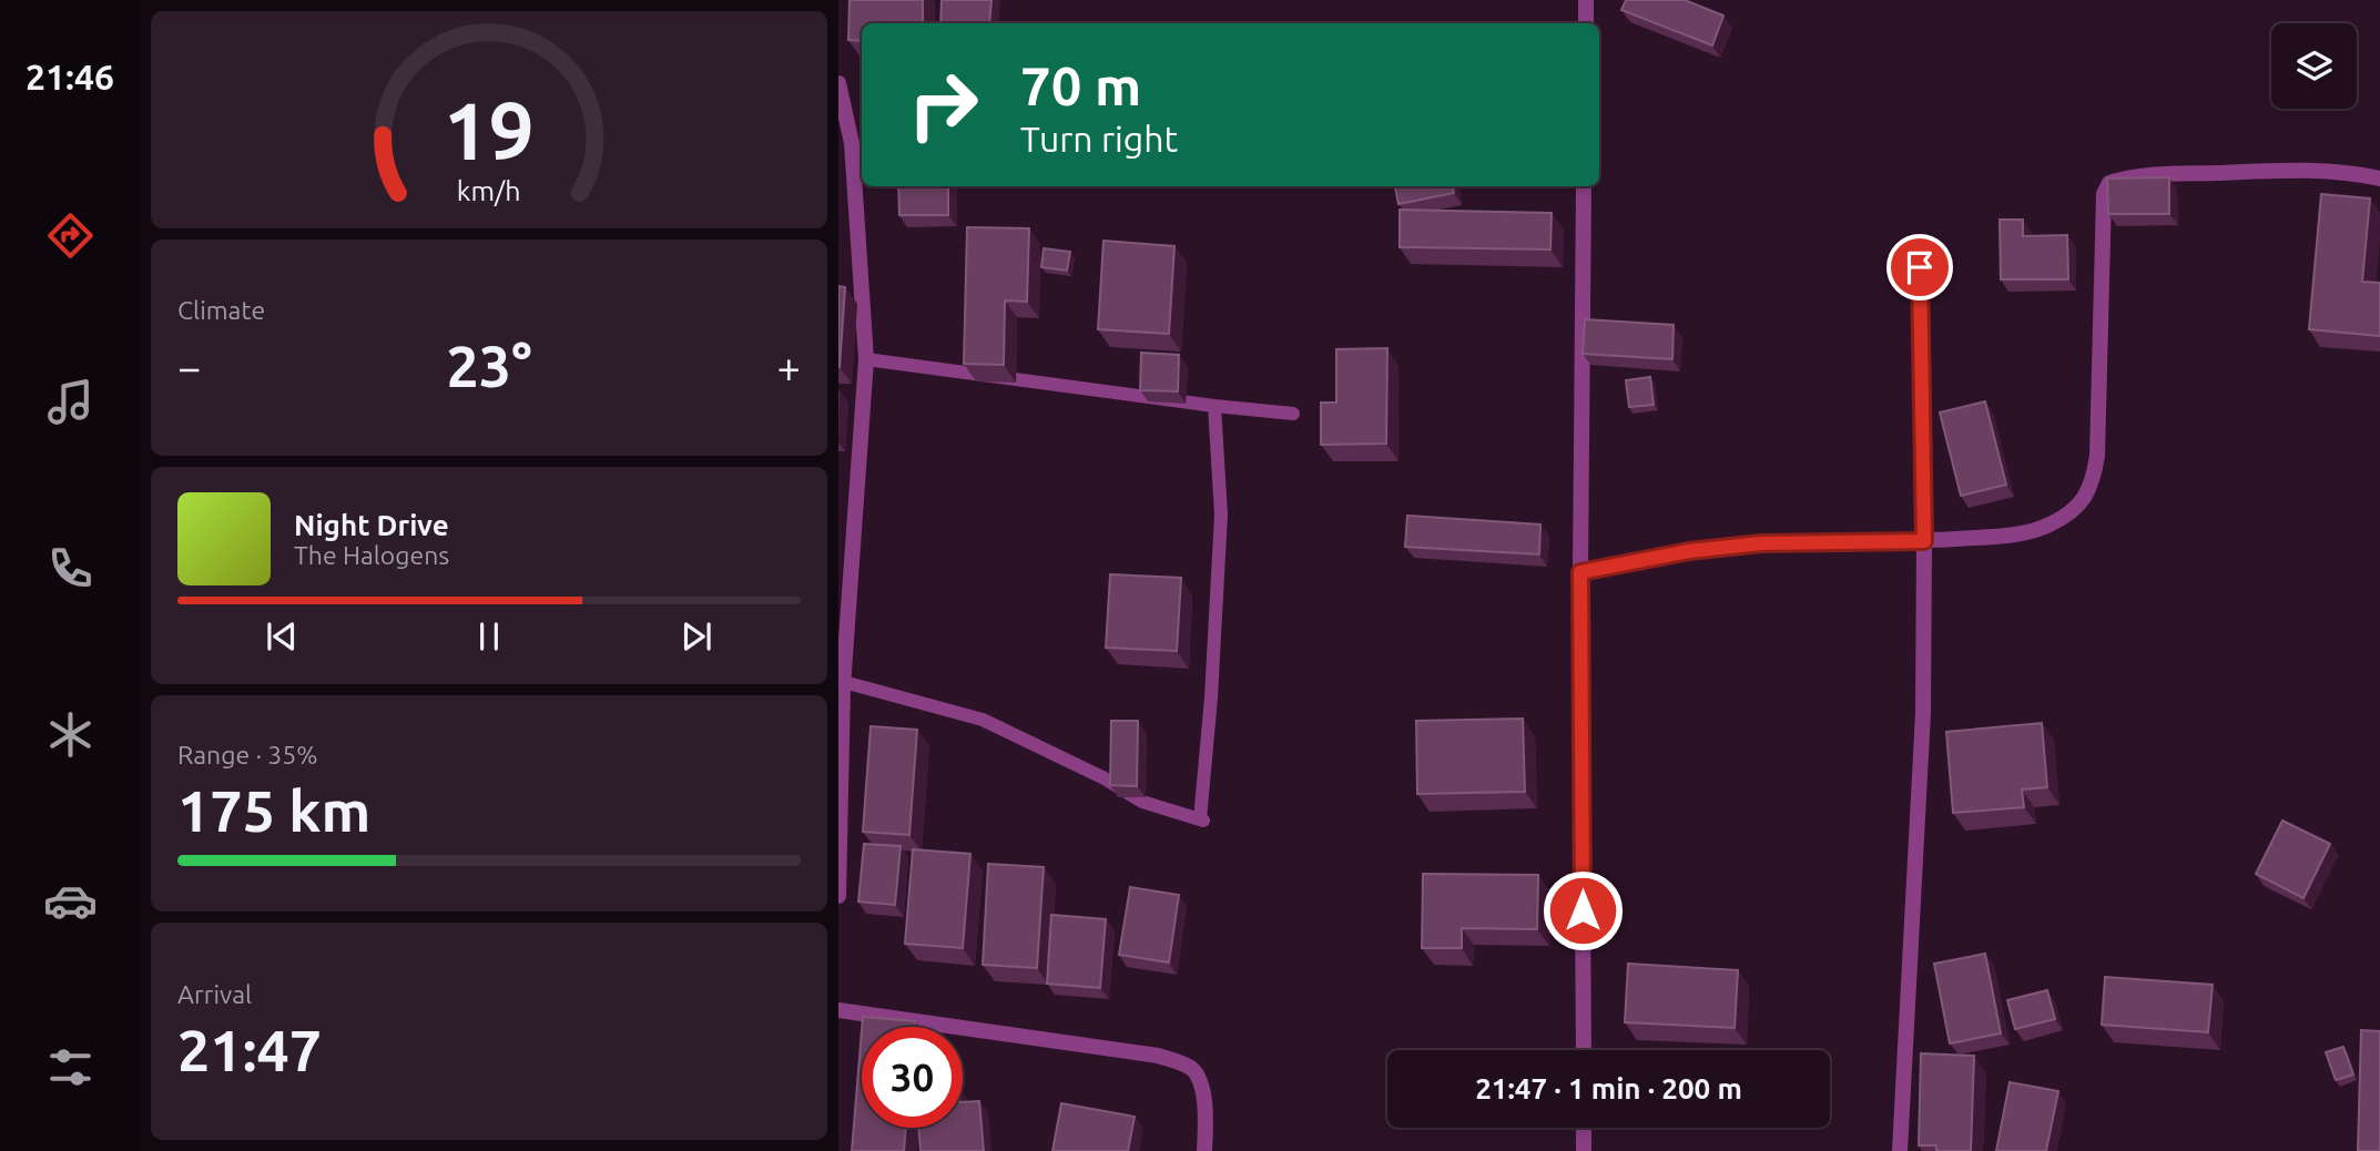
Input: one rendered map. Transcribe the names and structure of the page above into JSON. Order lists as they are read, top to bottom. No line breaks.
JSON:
{"page":{"tabs":"21:46","turn":["70 m","Turn right"],"tile":["Climate",["Range · 35%","175 km"],["Arrival","21:47"]],"heat":["−","23°","+"],"song":["Night Drive","The Halogens"],"limit":"30","trip":"21:47 · 1 min · 200 m","gauge":["19","km/h"]}}
